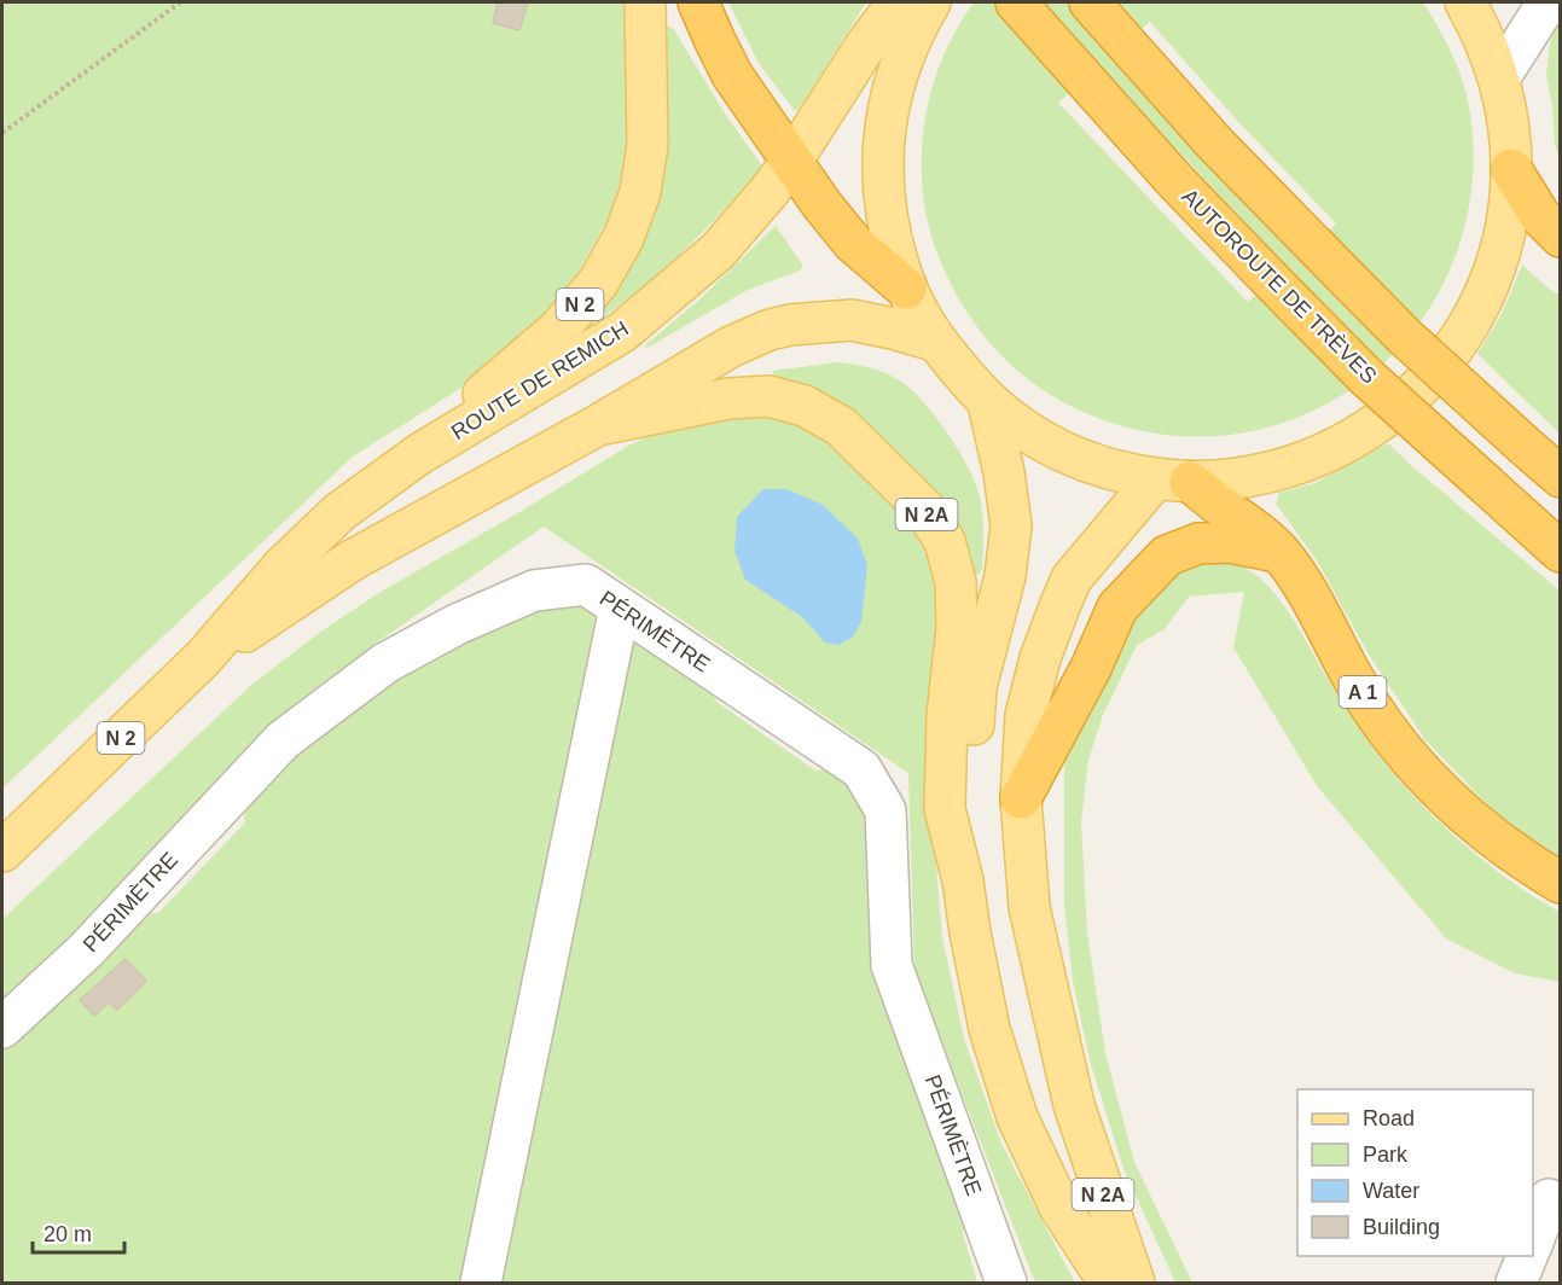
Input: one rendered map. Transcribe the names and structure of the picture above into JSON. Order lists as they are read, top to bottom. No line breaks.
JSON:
{"streets":{"highway":["AUTOROUTE DE TRÈVES","A 1"],"main road":["N 2","ROUTE DE REMICH","N 2A"],"street":["PÉRIMÈTRE"]},"crossings":[["N 2","ROUTE DE REMICH"],["ROUTE DE REMICH","N 2A"],["N 2A","A 1"]],"legend":["Road","Park","Water","Building"],"scale_bar":"20 m"}
